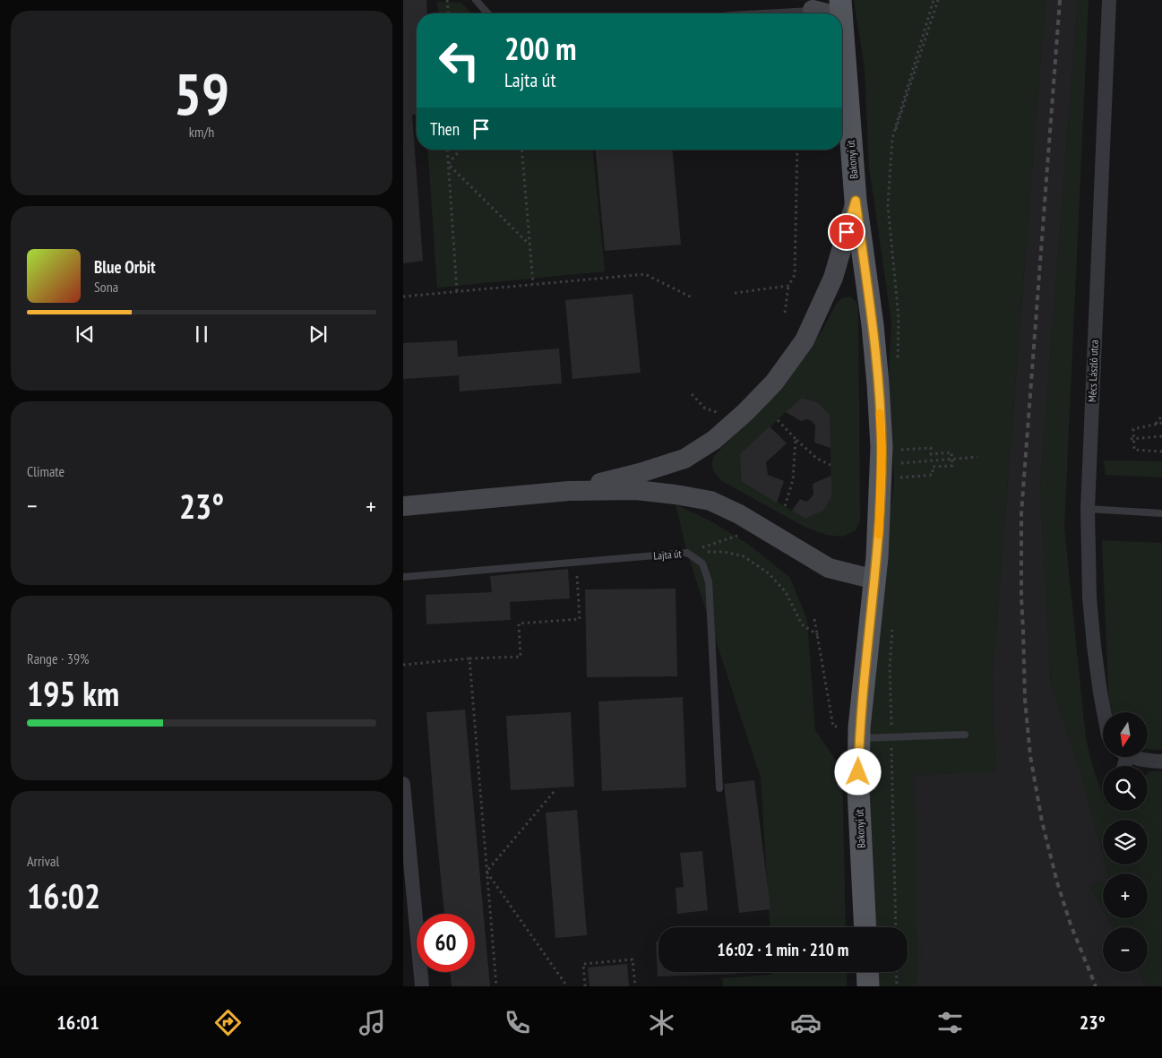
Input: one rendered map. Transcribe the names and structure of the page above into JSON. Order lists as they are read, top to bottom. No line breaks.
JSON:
{"streets":{"main road":["Bakonyi út"],"street":["Mécs László utca"],"lane":["Lajta út"]},"north":"bottom","page":{"tile":[["59","km/h"],"Climate",["Range · 39%","195 km"],["Arrival","16:02"]],"turn":["200 m","Lajta út"],"then":"Then","song":["Blue Orbit","Sona"],"heat":["−","23°","+"],"map_buttons":["+","−"],"limit":"60","trip":"16:02 · 1 min · 210 m","tabs":["16:01","23°"]}}
